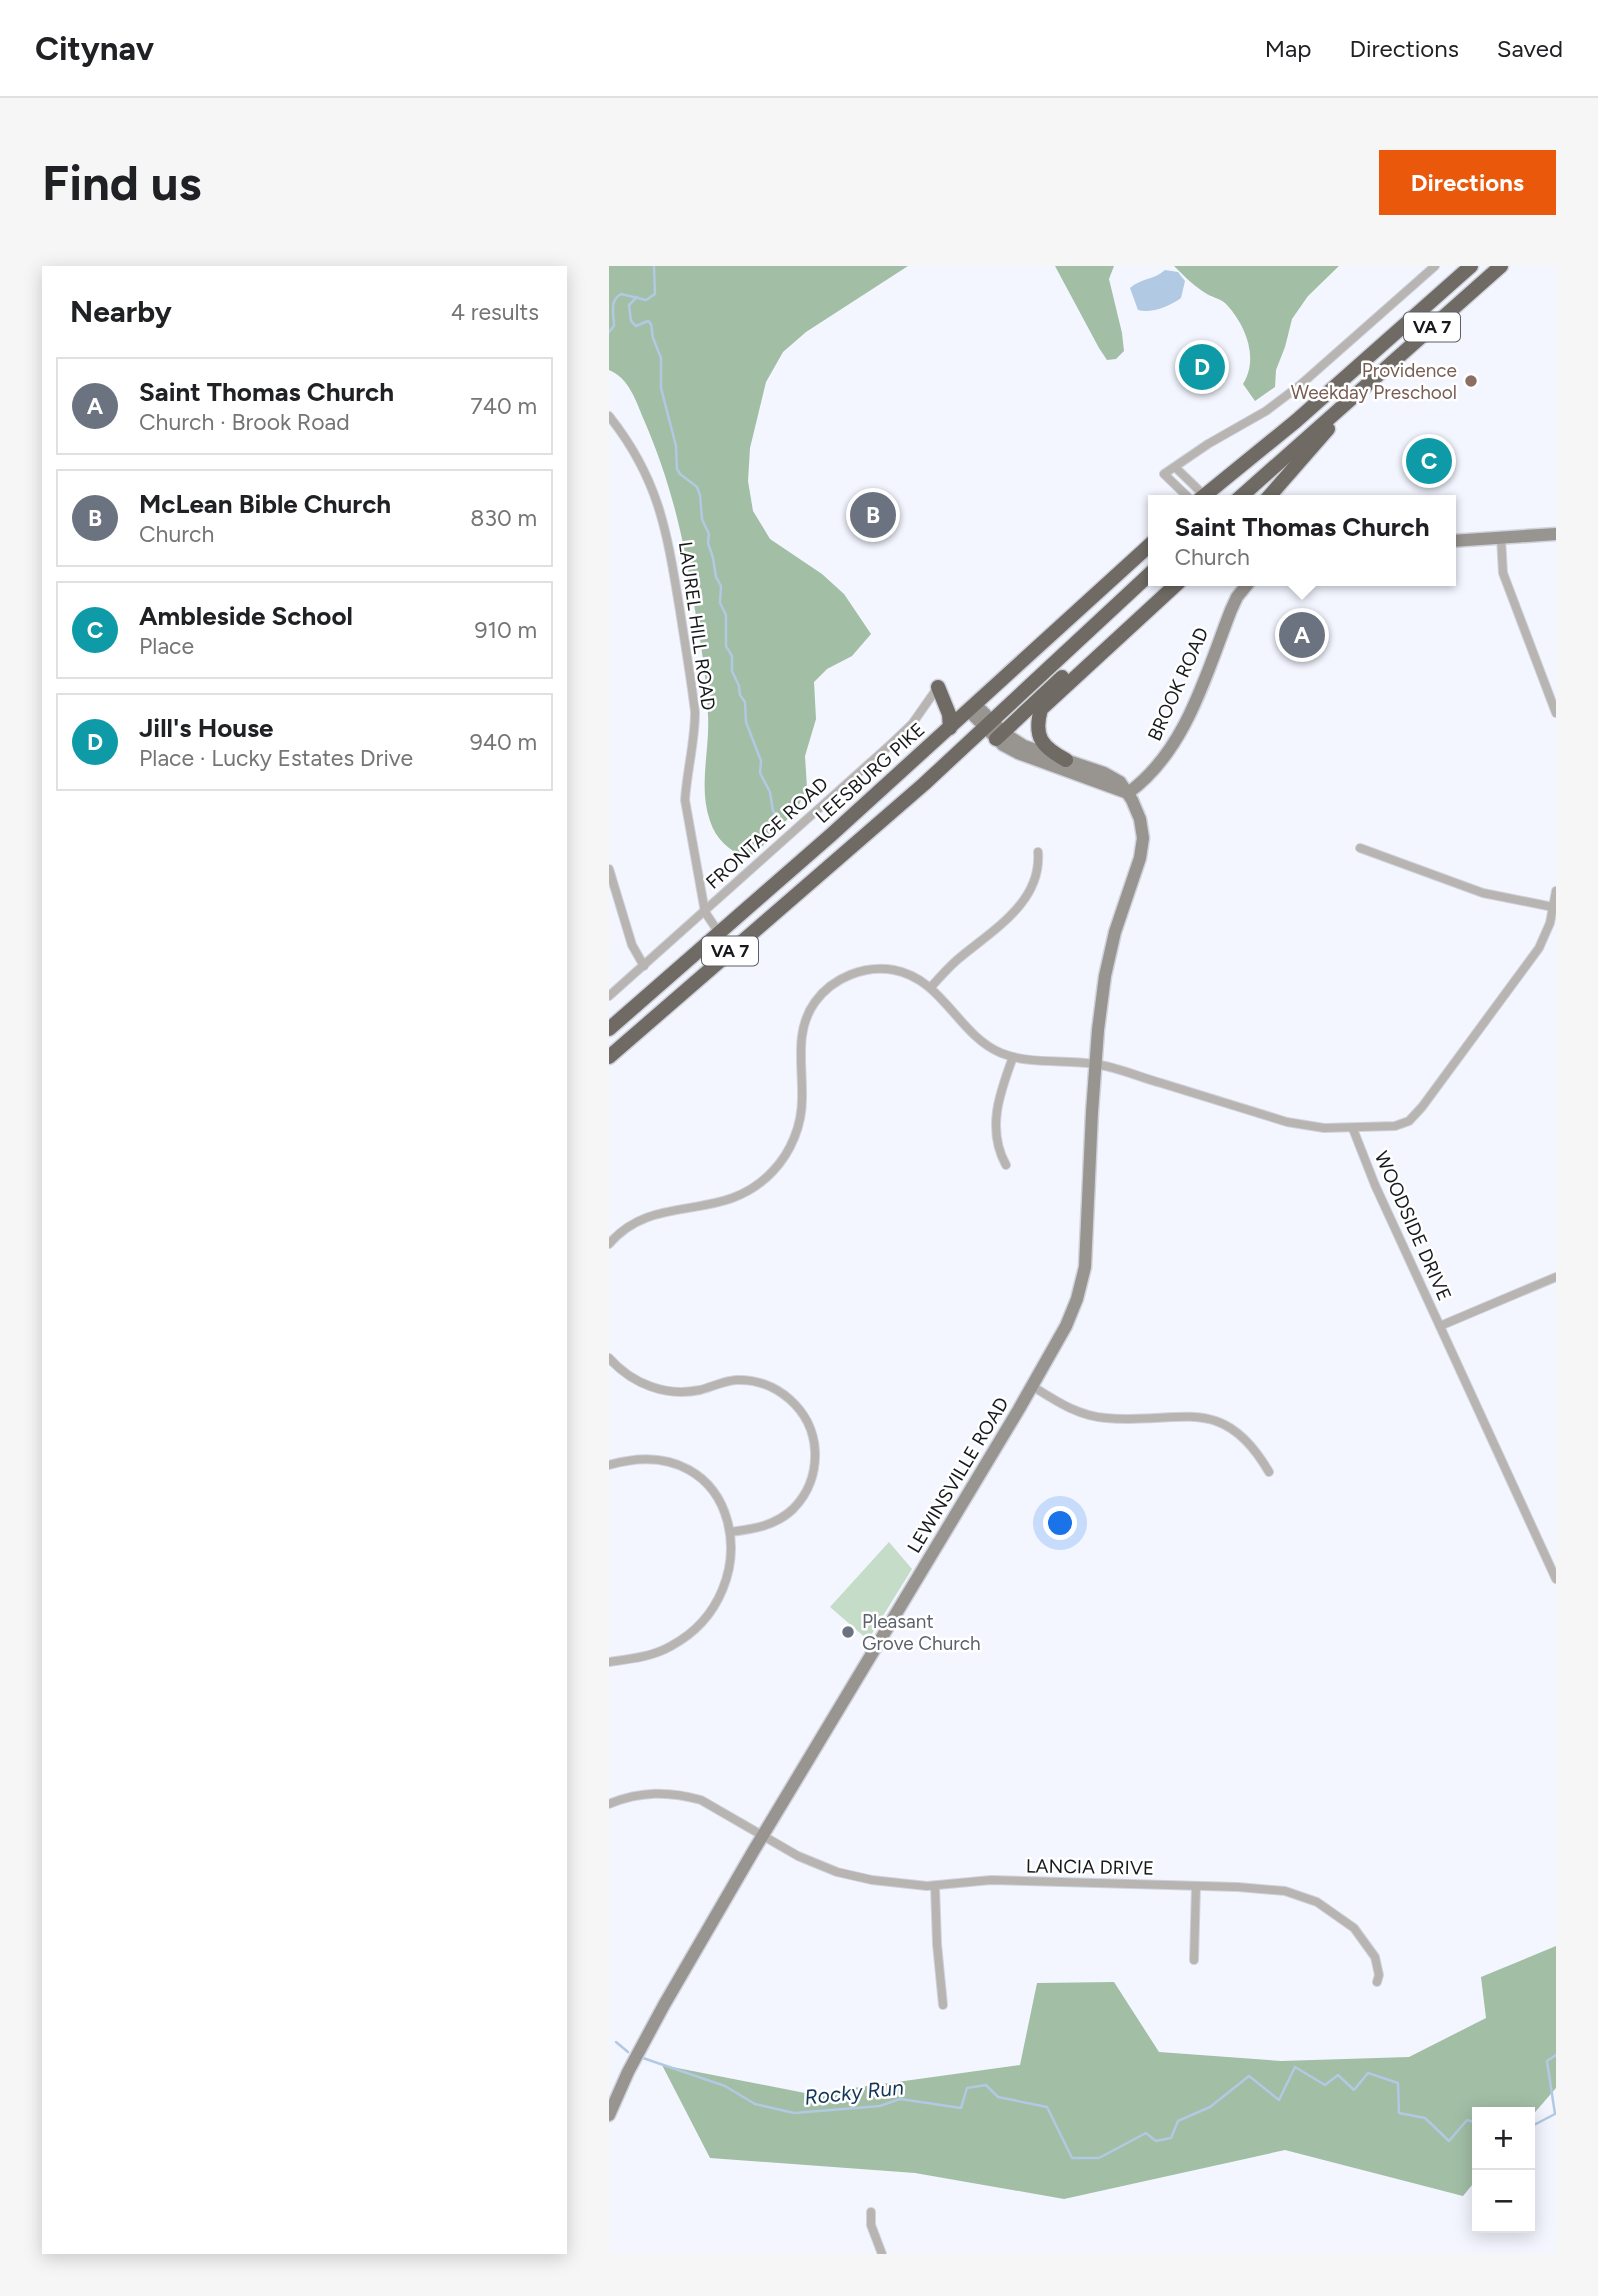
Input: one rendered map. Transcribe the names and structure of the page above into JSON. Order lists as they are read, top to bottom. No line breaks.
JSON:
{"streets":{"highway":["VA 7","LEESBURG PIKE"],"main road":["BROOK ROAD","LEWINSVILLE ROAD"],"street":["LAUREL HILL ROAD","FRONTAGE ROAD","WOODSIDE DRIVE","LANCIA DRIVE"]},"crossings":[["LAUREL HILL ROAD","LEESBURG PIKE"],["LAUREL HILL ROAD","FRONTAGE ROAD"],["BROOK ROAD","LEWINSVILLE ROAD"],["LEWINSVILLE ROAD","LANCIA DRIVE"]],"water":["Rocky Run"],"places":["Providence Weekday Preschool","Pleasant Grove Church"],"page":{"header":"Citynav","nav":["Map","Directions","Saved"],"buttons":"Directions","title":"Find us","heading":["Nearby","4 results"],"pins":["D","C","B","A"],"list":[{"mark":"A","name":"Saint Thomas Church","note":"Church · Brook Road","value":"740 m"},{"mark":"B","name":"McLean Bible Church","note":"Church","value":"830 m"},{"mark":"C","name":"Ambleside School","note":"Place","value":"910 m"},{"mark":"D","name":"Jill's House","note":"Place · Lucky Estates Drive","value":"940 m"}],"popup":["Saint Thomas Church","Church"],"map_buttons":["+","−"]}}
